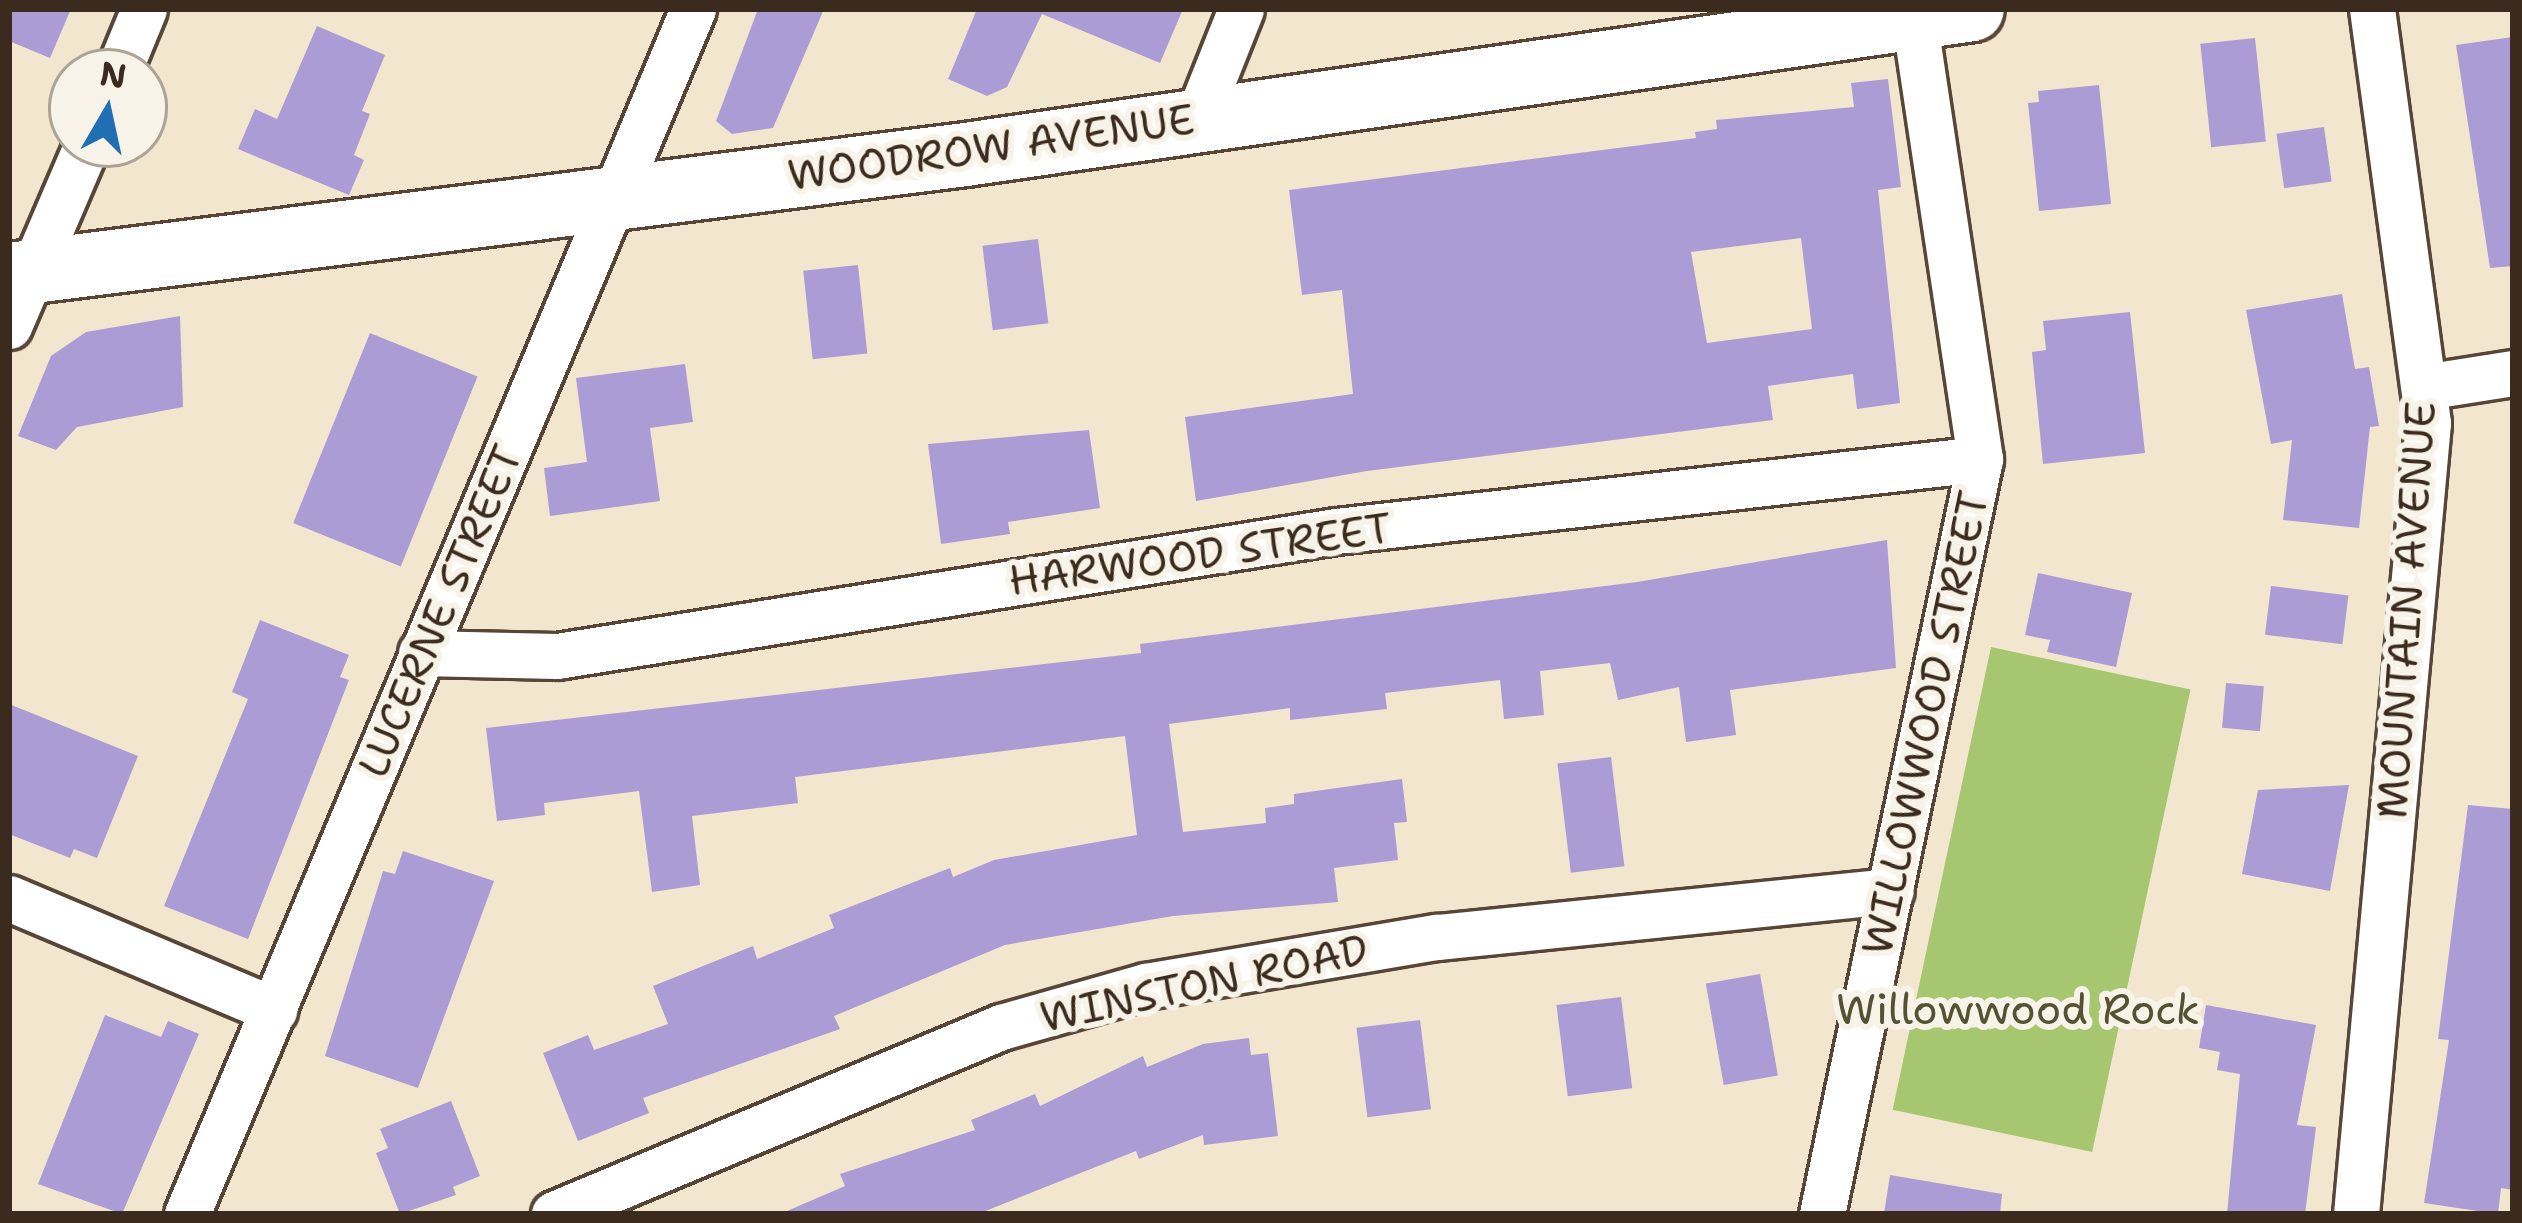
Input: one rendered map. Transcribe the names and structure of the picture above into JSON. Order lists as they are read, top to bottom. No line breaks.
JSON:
{"streets":{"street":["WOODROW AVENUE","HARWOOD STREET","MOUNTAIN AVENUE","LUCERNE STREET","WILLOWWOOD STREET","WINSTON ROAD"]},"crossings":[["WOODROW AVENUE","LUCERNE STREET"],["WOODROW AVENUE","WILLOWWOOD STREET"],["HARWOOD STREET","LUCERNE STREET"],["HARWOOD STREET","WILLOWWOOD STREET"],["WILLOWWOOD STREET","WINSTON ROAD"]],"parks":["Willowwood Rock"],"north":"top"}
